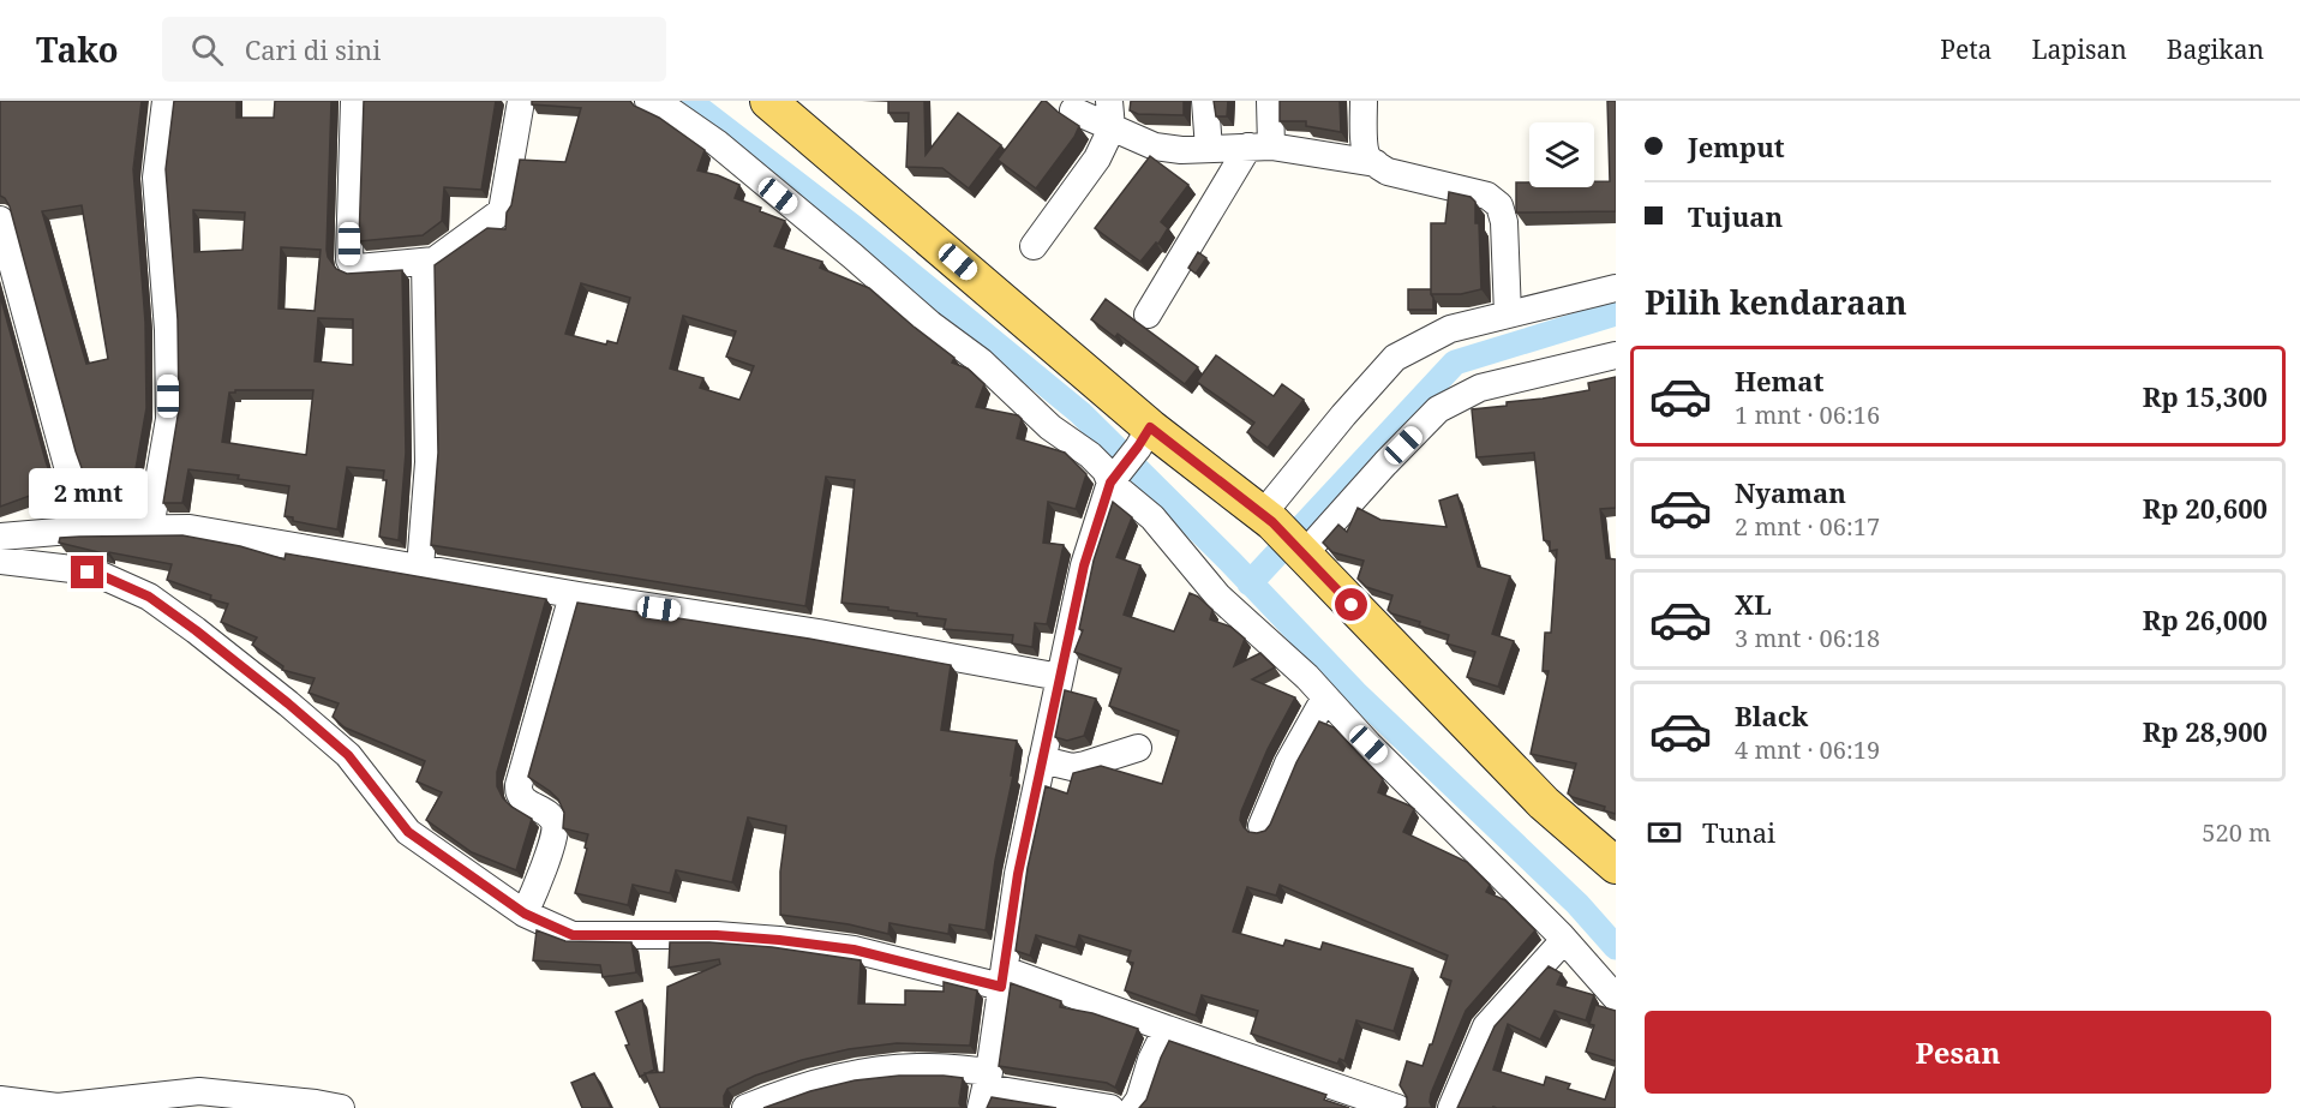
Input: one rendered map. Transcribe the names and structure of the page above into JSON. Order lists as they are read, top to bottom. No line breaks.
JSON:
{"page":{"header":"Tako","search":"Cari di sini","nav":["Peta","Lapisan","Bagikan"],"banner":["Jemput","Tujuan"],"heading":"Pilih kendaraan","list":[{"name":"Hemat","note":"1 mnt · 06:16","value":"Rp 15,300"},{"name":"Nyaman","note":"2 mnt · 06:17","value":"Rp 20,600"},{"name":"XL","note":"3 mnt · 06:18","value":"Rp 26,000"},{"name":"Black","note":"4 mnt · 06:19","value":"Rp 28,900"}],"bubble":"2 mnt","pay":["Tunai","520 m"],"buttons":"Pesan"}}
